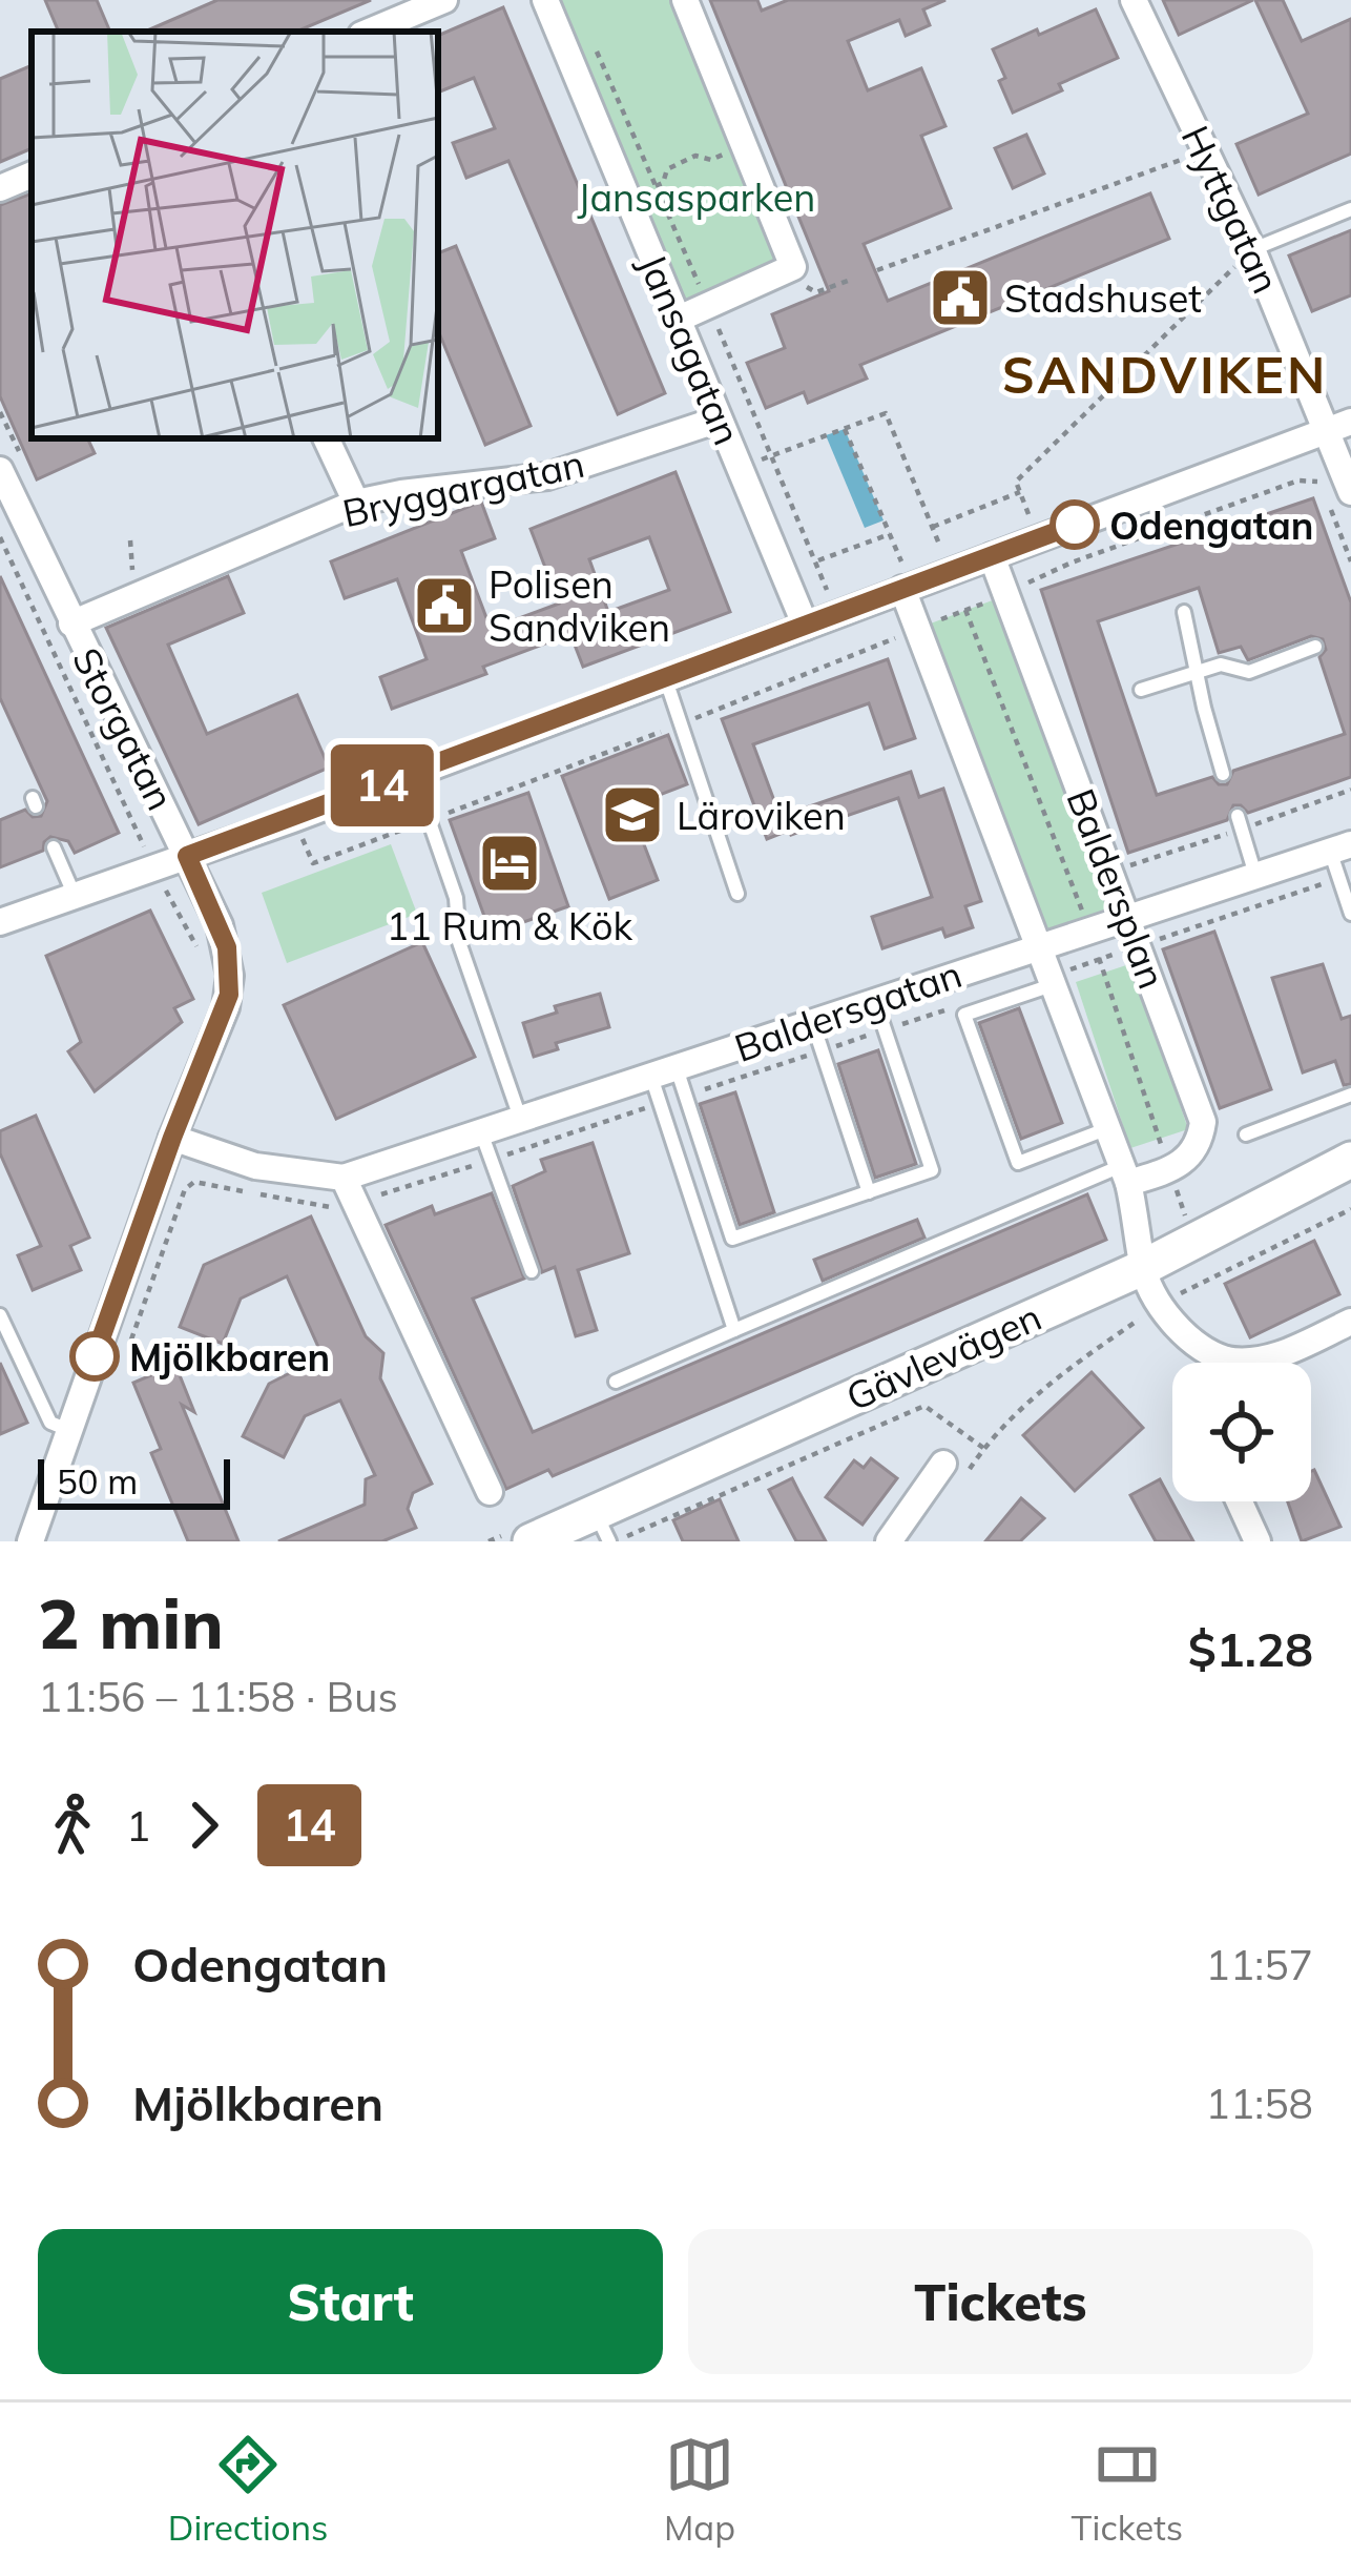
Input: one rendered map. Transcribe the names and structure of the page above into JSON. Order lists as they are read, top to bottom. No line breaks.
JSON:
{"streets":{"main road":["Gävlevägen"],"street":["Hyttgatan","Jansagatan","Bryggargatan","Storgatan","Baldersplan","Baldersgatan"]},"crossings":[["Jansagatan","Bryggargatan"],["Bryggargatan","Storgatan"],["Baldersplan","Baldersgatan"]],"districts":["SANDVIKEN"],"parks":["Jansasparken"],"places":{"public building":["Stadshuset","Polisen Sandviken"],"other":["Odengatan","Mjölkbaren"],"school or university":["Läroviken"],"hotel":["11 Rum & Kök"]},"lines":["bus line 14"],"scale_bar":"50 m","page":{"on_map":"14","scale":"50 m","heading":["2 min","11:56 – 11:58 · Bus","$1.28"],"legs":["1","14"],"list":[{"name":"Odengatan","value":"11:57"},{"name":"Mjölkbaren","value":"11:58"}],"buttons":["Start","Tickets"],"tabs":["Directions","Map","Tickets"]}}
